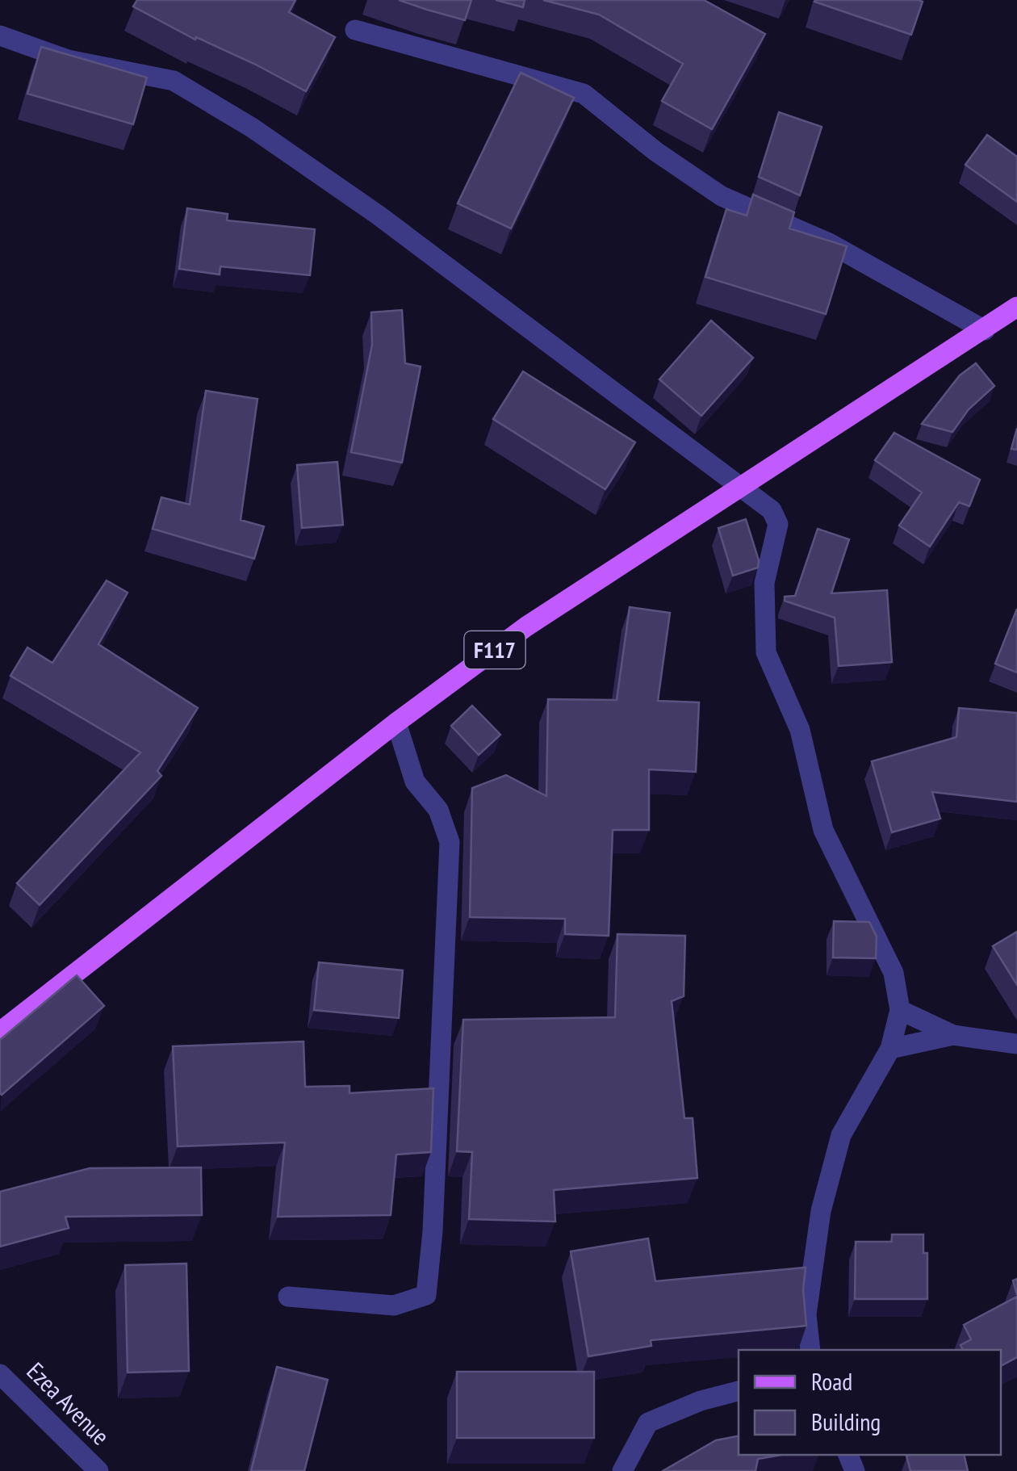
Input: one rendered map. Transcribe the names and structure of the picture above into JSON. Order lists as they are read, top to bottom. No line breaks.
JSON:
{"streets":{"main road":["F117"],"street":["Ezea Avenue"]},"legend":["Road","Building"]}
